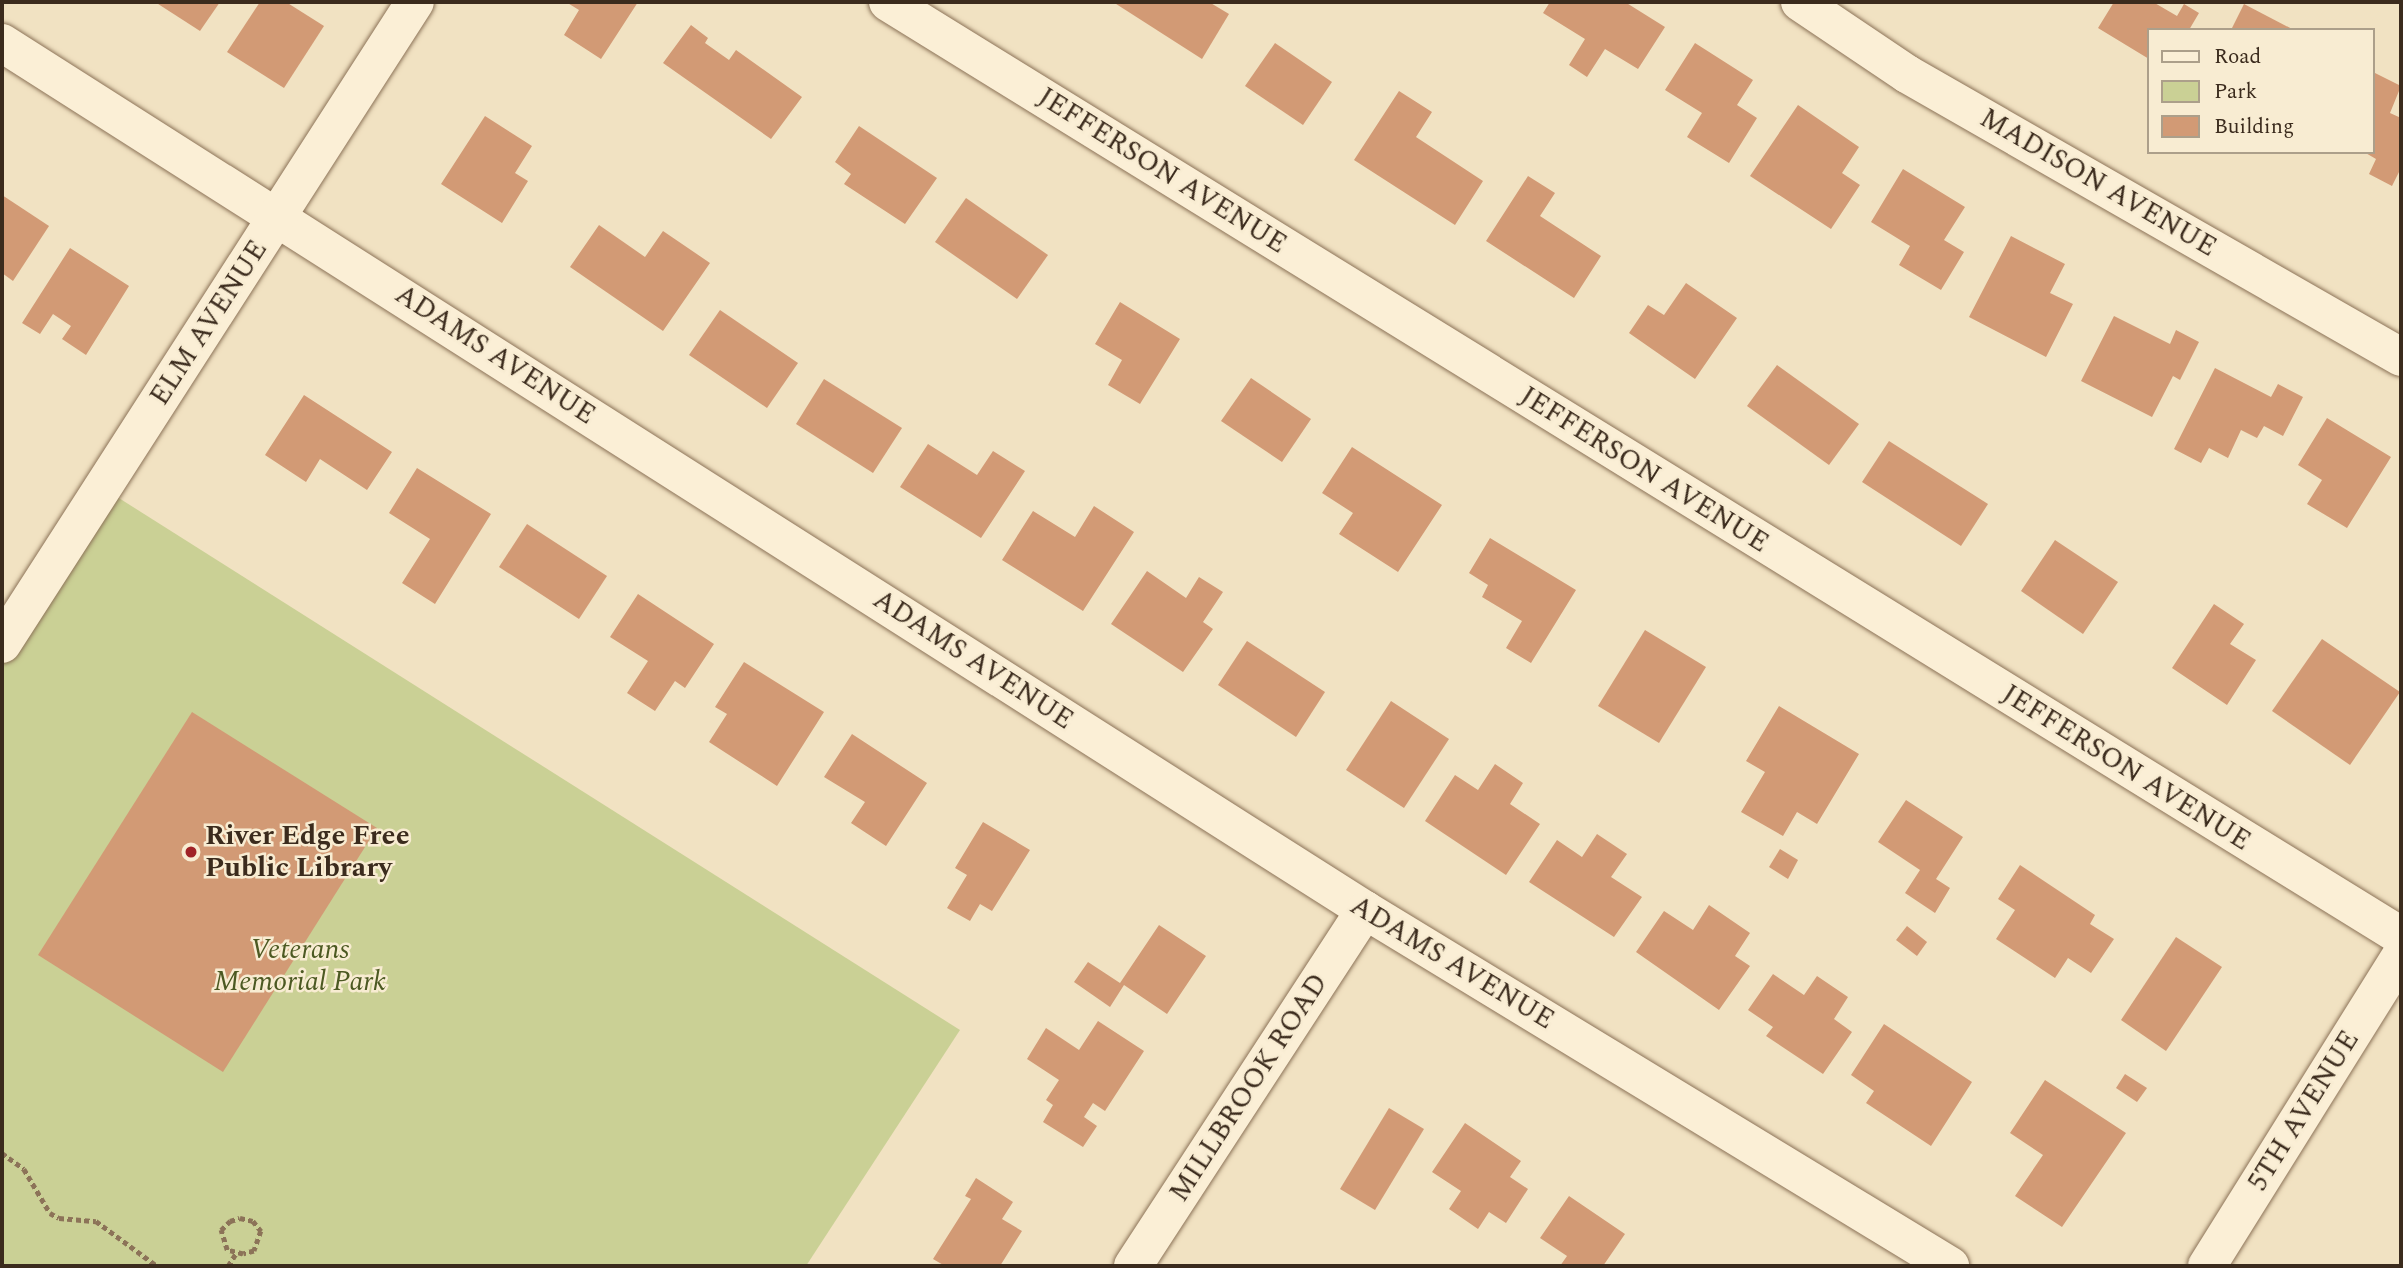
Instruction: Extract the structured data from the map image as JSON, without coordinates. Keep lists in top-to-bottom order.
{
  "streets": {
    "street": [
      "JEFFERSON AVENUE",
      "MADISON AVENUE",
      "ELM AVENUE",
      "ADAMS AVENUE",
      "MILLBROOK ROAD",
      "5TH AVENUE"
    ]
  },
  "crossings": [
    ["ELM AVENUE", "ADAMS AVENUE"],
    ["ADAMS AVENUE", "MILLBROOK ROAD"]
  ],
  "parks": ["Veterans Memorial Park"],
  "places": ["River Edge Free Public Library"],
  "legend": ["Road", "Park", "Building"]
}
